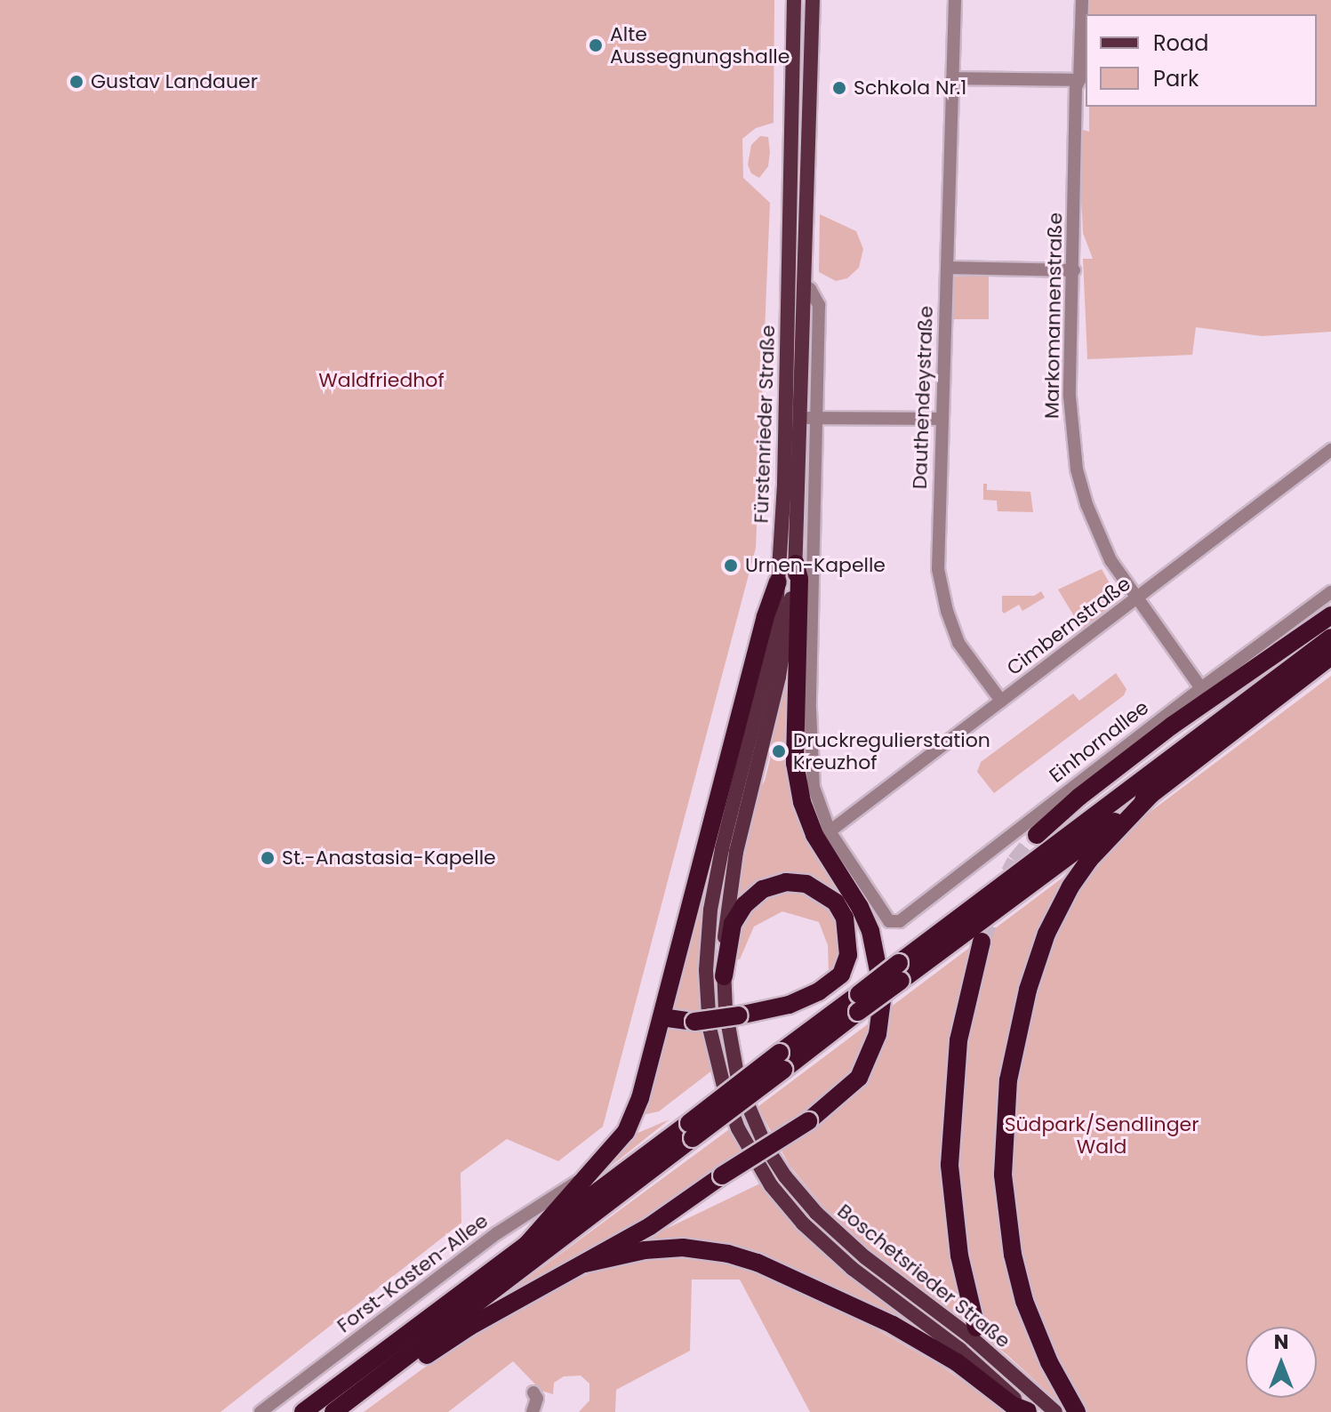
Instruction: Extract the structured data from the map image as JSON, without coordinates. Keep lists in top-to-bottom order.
{
  "streets": {
    "main road": ["Fürstenrieder Straße", "Boschetsrieder Straße"],
    "street": [
      "Markomannenstraße",
      "Dauthendeystraße",
      "Cimbernstraße",
      "Einhornallee",
      "Forst-Kasten-Allee"
    ]
  },
  "crossings": [
    ["Markomannenstraße", "Cimbernstraße"],
    ["Markomannenstraße", "Einhornallee"],
    ["Dauthendeystraße", "Cimbernstraße"],
    ["Fürstenrieder Straße", "Cimbernstraße"],
    ["Fürstenrieder Straße", "Einhornallee"],
    ["Fürstenrieder Straße", "Boschetsrieder Straße"]
  ],
  "parks": ["Waldfriedhof", "Südpark/Sendlinger Wald"],
  "places": [
    "Alte Aussegnungshalle",
    "Gustav Landauer",
    "Schkola Nr.1",
    "Urnen-Kapelle",
    "Druckregulierstation Kreuzhof",
    "St.-Anastasia-Kapelle"
  ],
  "legend": ["Road", "Park"],
  "north": "top"
}
